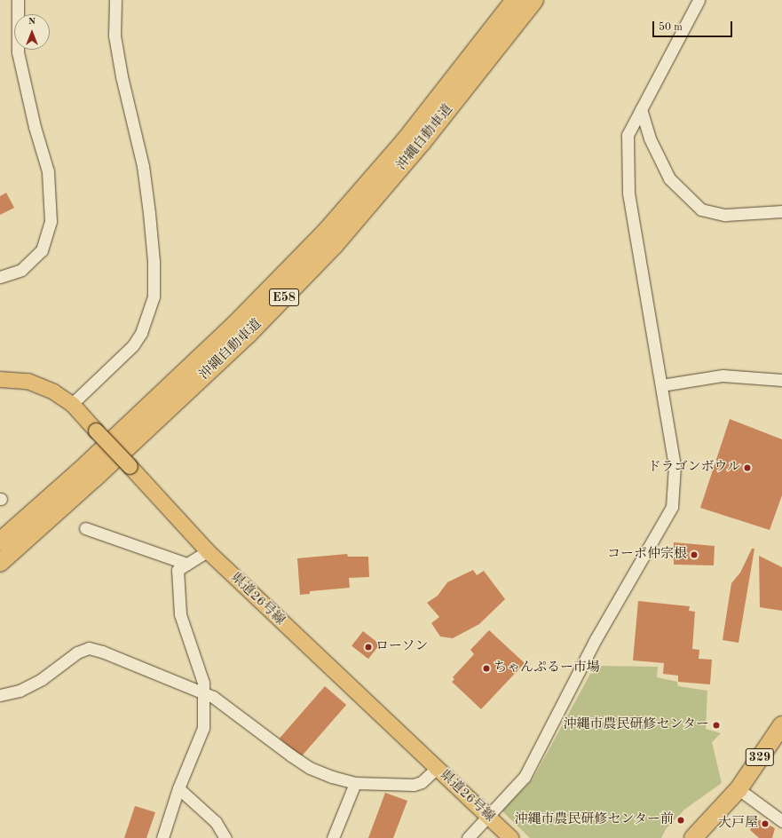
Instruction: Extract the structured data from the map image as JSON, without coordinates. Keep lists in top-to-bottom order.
{
  "streets": {
    "highway": ["沖縄自動車道", "E58", "329"],
    "main road": ["県道26号線"]
  },
  "places": [
    "ドラゴンボウル",
    "コーポ仲宗根",
    "ローソン",
    "ちゃんぷるー市場",
    "沖縄市農民研修センター",
    "沖縄市農民研修センター前",
    "大戸屋"
  ],
  "scale_bar": "50 m",
  "north": "top"
}
